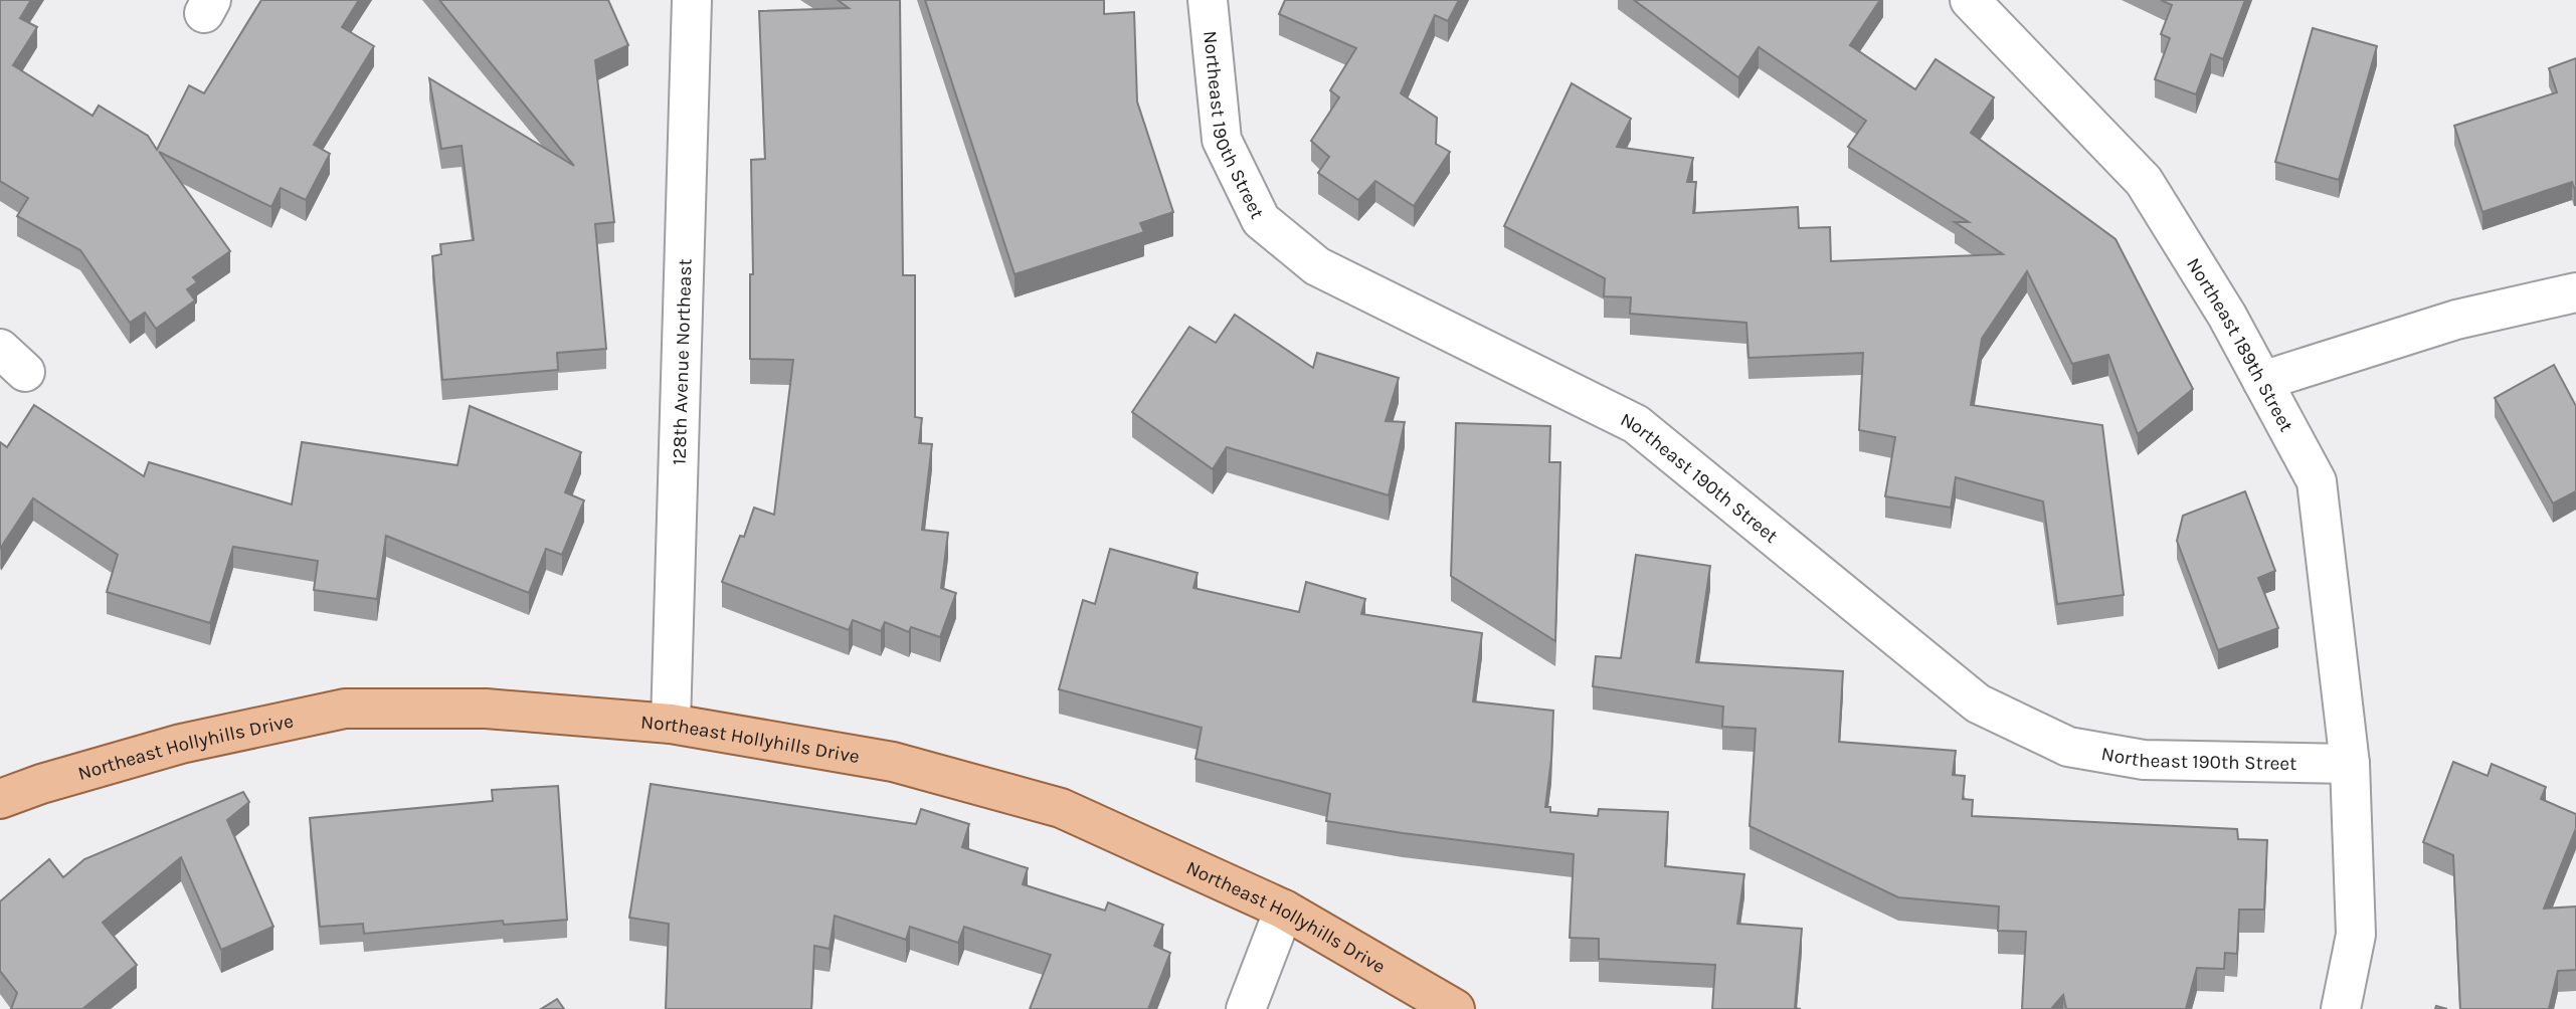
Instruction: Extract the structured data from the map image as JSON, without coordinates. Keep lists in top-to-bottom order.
{
  "streets": {
    "main road": ["Northeast Hollyhills Drive"],
    "street": ["Northeast 190th Street", "Northeast 189th Street", "128th Avenue Northeast"]
  },
  "crossings": [
    ["Northeast 190th Street", "Northeast 189th Street"],
    ["128th Avenue Northeast", "Northeast Hollyhills Drive"]
  ]
}
